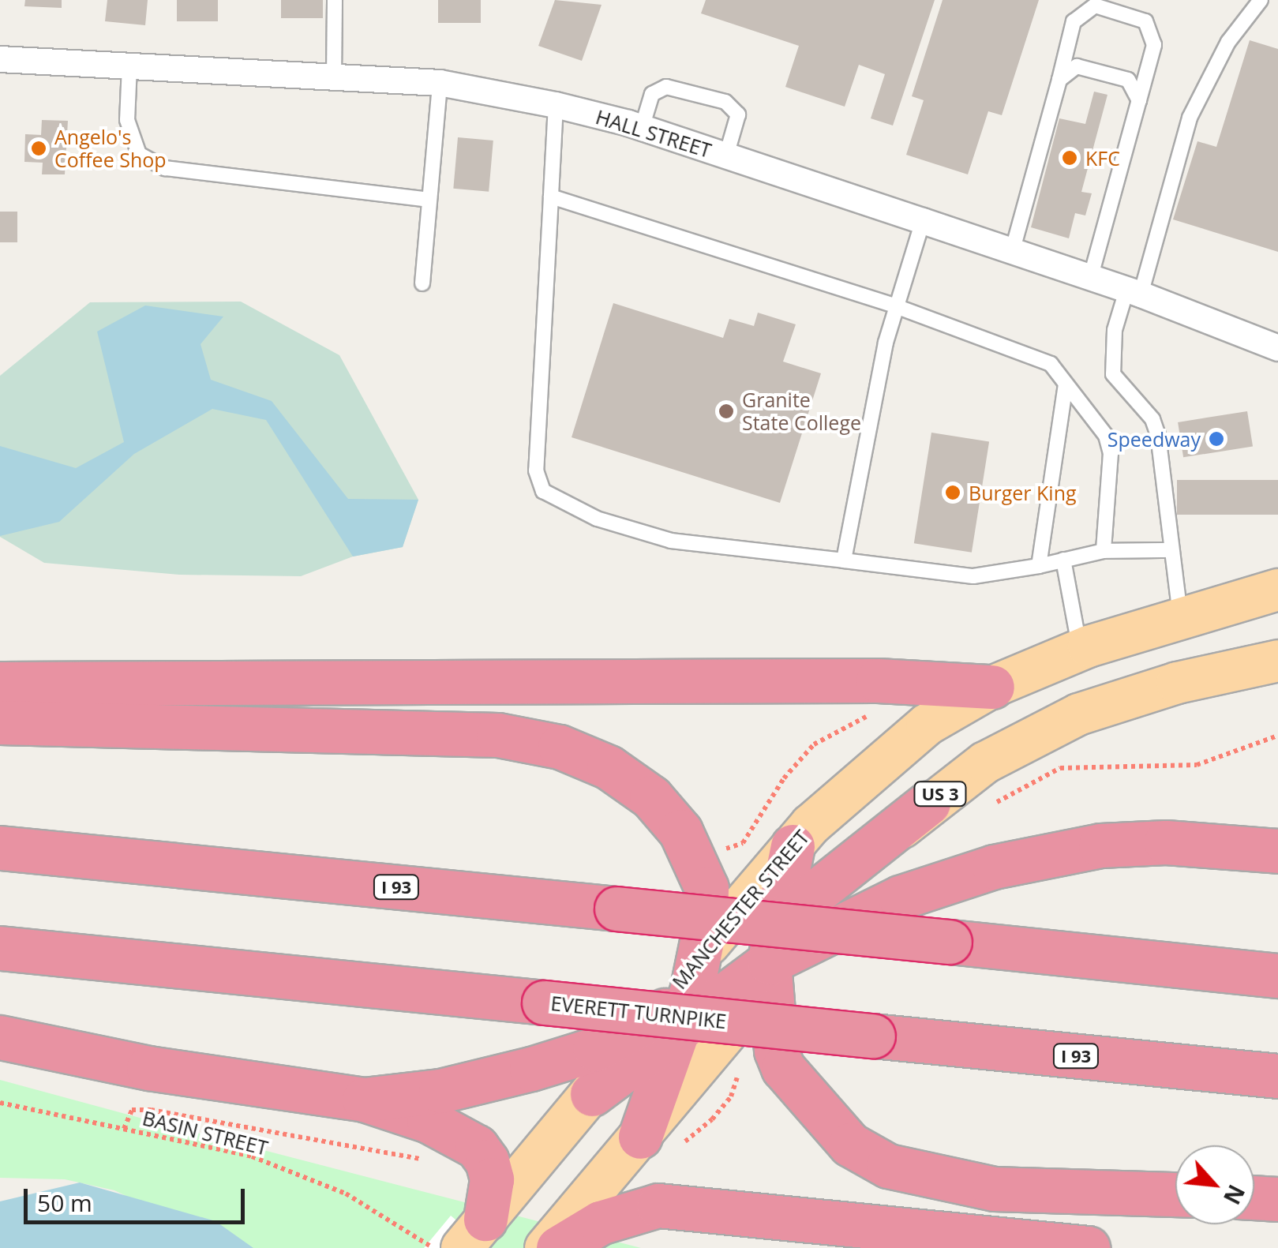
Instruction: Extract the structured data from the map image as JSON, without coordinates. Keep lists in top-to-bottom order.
{
  "streets": {
    "highway": ["I 93", "EVERETT TURNPIKE"],
    "main road": ["US 3", "MANCHESTER STREET"],
    "street": ["HALL STREET"],
    "path": ["BASIN STREET"]
  },
  "places": [
    "Angelo's Coffee Shop",
    "KFC",
    "Granite State College",
    "Speedway",
    "Burger King"
  ],
  "scale_bar": "50 m",
  "north": "bottom right"
}
